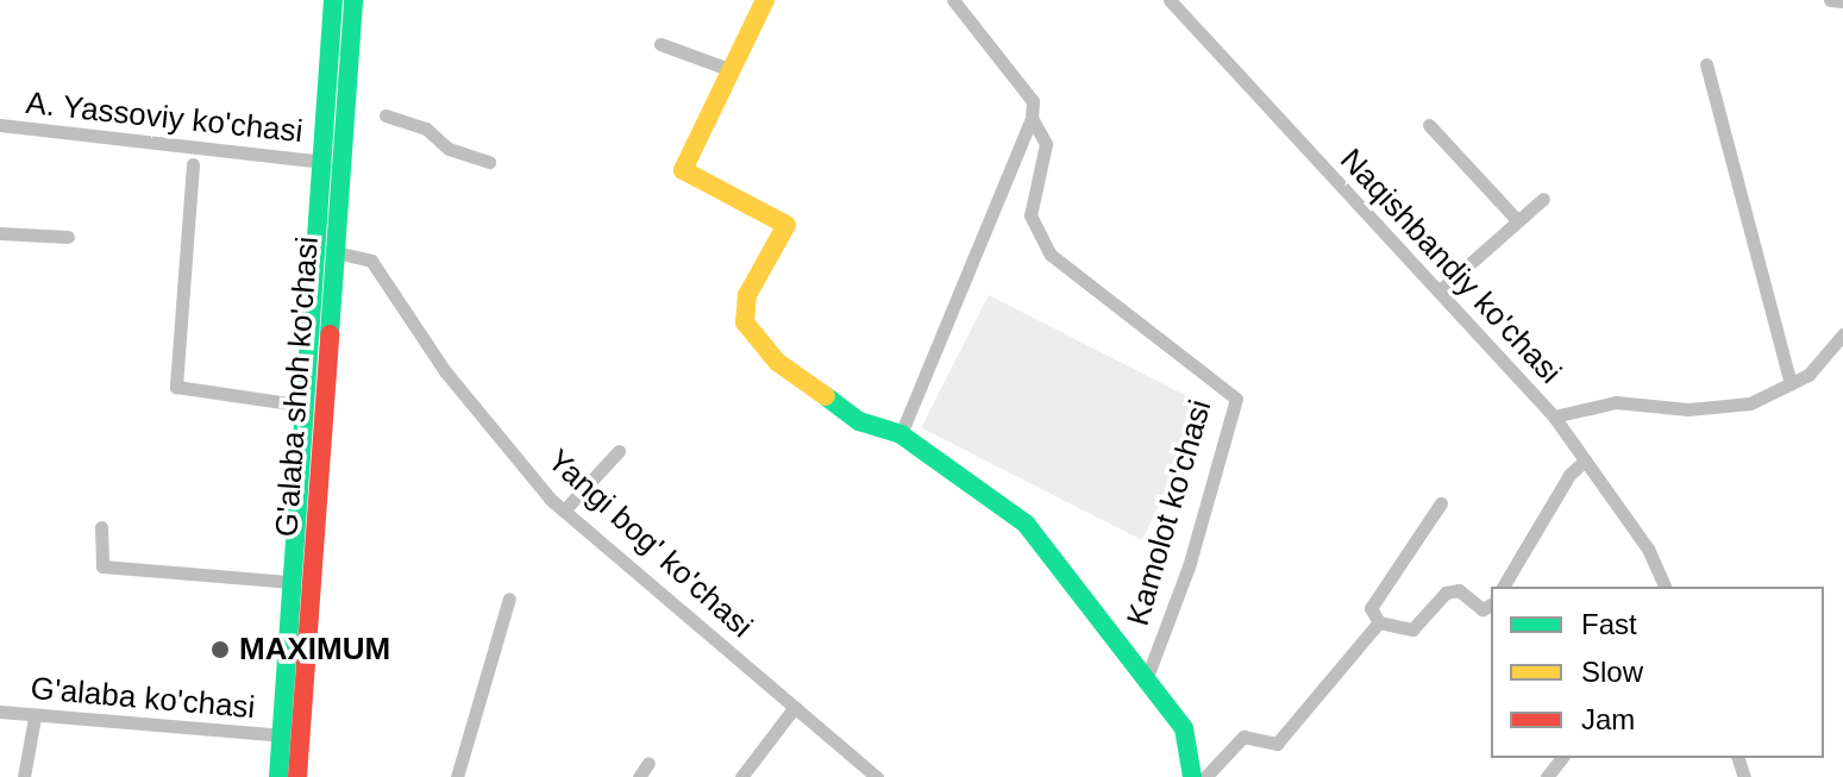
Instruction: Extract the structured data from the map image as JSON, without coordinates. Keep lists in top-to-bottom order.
{
  "streets": {
    "main road": ["G'alaba shoh ko'chasi", "Kamolot ko'chasi"],
    "street": [
      "A. Yassoviy ko'chasi",
      "Naqishbandiy ko'chasi",
      "Yangi bog' ko'chasi",
      "G'alaba ko'chasi"
    ]
  },
  "crossings": [
    ["A. Yassoviy ko'chasi", "G'alaba shoh ko'chasi"],
    ["G'alaba shoh ko'chasi", "Yangi bog' ko'chasi"],
    ["G'alaba shoh ko'chasi", "G'alaba ko'chasi"]
  ],
  "places": ["MAXIMUM"],
  "legend": ["Fast", "Slow", "Jam"]
}
